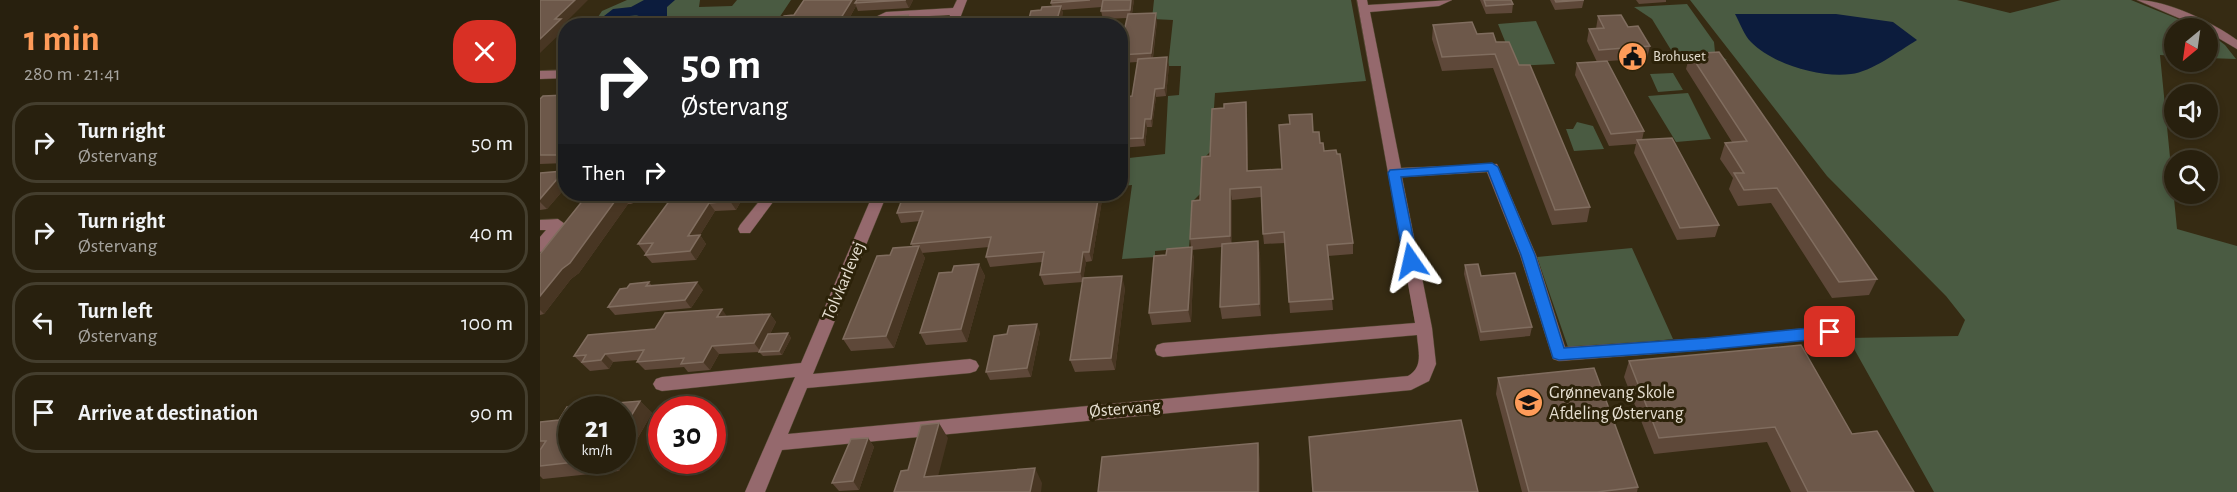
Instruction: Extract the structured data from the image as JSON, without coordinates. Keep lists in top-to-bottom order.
{
  "streets": {
    "street": ["Tolvkarlevej", "Østervang"]
  },
  "crossings": [
    ["Tolvkarlevej", "Østervang"]
  ],
  "places": {
    "public building": ["Brohuset"],
    "school or university": ["Grønnevang Skole Afdeling Østervang"]
  },
  "north": "bottom left",
  "page": {
    "heading": ["1 min", "280 m · 21:41"],
    "turn": ["50 m", "Østervang"],
    "list": [
      {
        "name": "Turn right",
        "note": "Østervang",
        "value": "50 m"
      },
      {
        "name": "Turn right",
        "note": "Østervang",
        "value": "40 m"
      },
      {
        "name": "Turn left",
        "note": "Østervang",
        "value": "100 m"
      },
      {
        "name": "Arrive at destination",
        "value": "90 m"
      }
    ],
    "then": "Then",
    "speed": "21 km/h",
    "limit": "30"
  }
}
